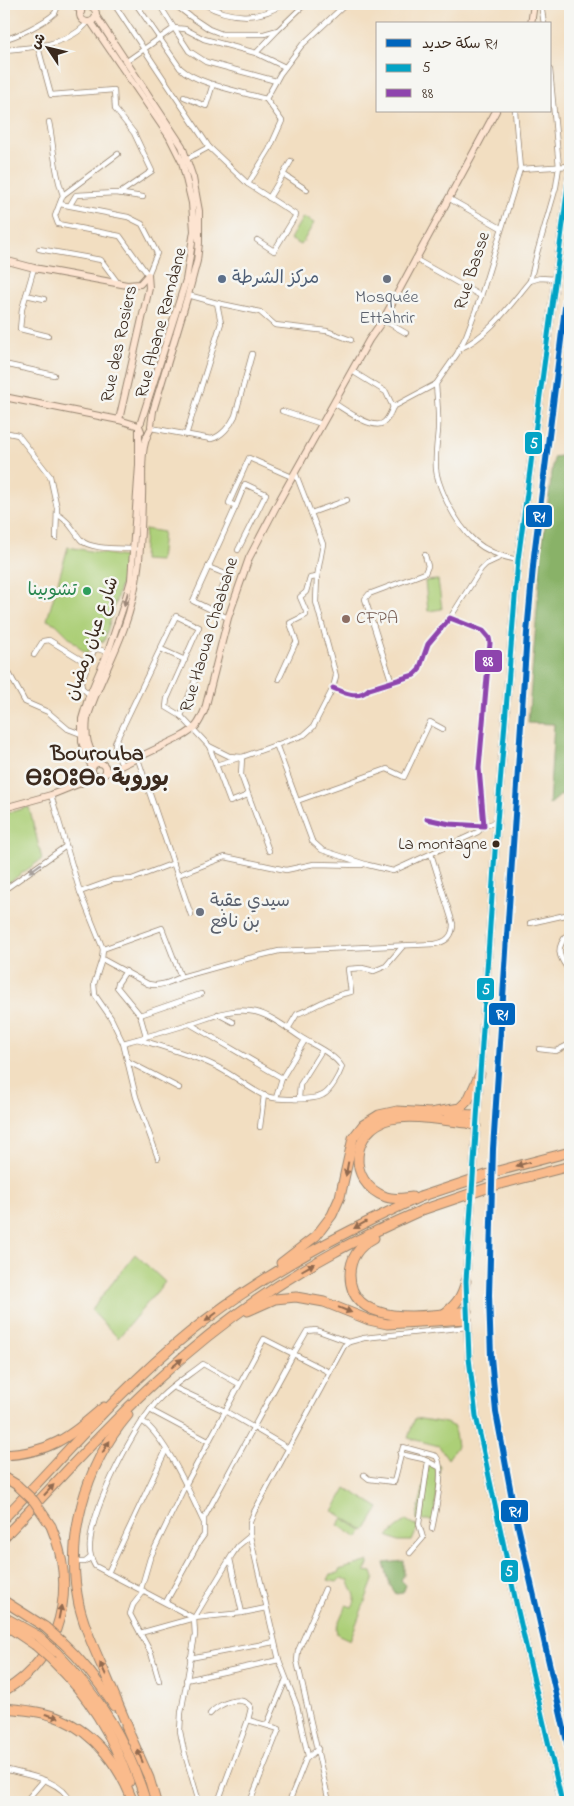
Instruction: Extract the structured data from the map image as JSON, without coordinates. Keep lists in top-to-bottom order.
{
  "streets": {
    "street": [
      "Rue Basse",
      "Rue Abane Ramdane",
      "Rue des Rosiers",
      "Rue Haoua Chaabane",
      "شارع عبان رمضان"
    ]
  },
  "crossings": [
    ["Rue Basse", "Rue Haoua Chaabane"],
    ["Rue Abane Ramdane", "شارع عبان رمضان"]
  ],
  "districts": ["Bourouba ⴱⵓⵔⵓⴱⴰ بوروبة"],
  "places": [
    "مركز الشرطة",
    "Mosquée Ettahrir",
    "تشوبينا",
    "CFPA",
    "La montagne",
    "سيدي عقبة بن نافع"
  ],
  "lines": ["transit line 5", "rail line R1", "transit line 88"],
  "legend": ["سكة حديد R1", "5", "88"],
  "north": "top left"
}
